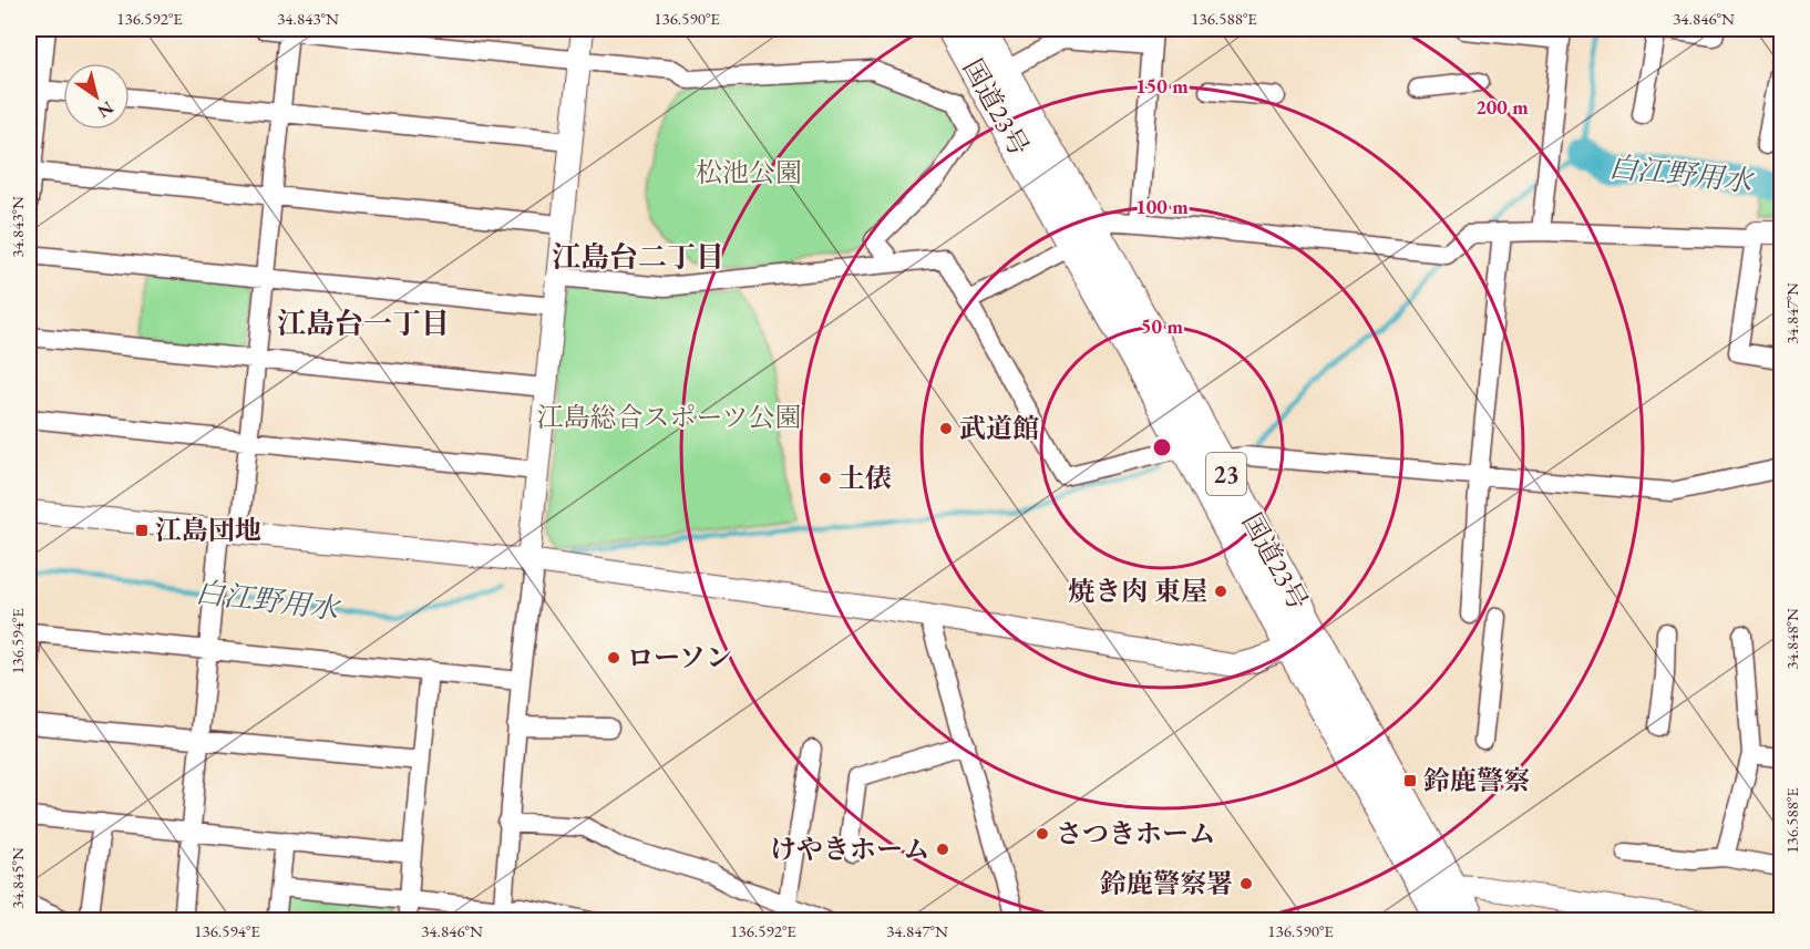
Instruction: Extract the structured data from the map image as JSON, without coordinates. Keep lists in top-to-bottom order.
{
  "streets": {
    "highway": ["国道23号", "23"]
  },
  "districts": ["江島台二丁目", "江島台一丁目"],
  "water": ["白江野用水"],
  "parks": ["松池公園", "江島総合スポーツ公園"],
  "places": {
    "other": [
      "武道館",
      "土俵",
      "焼き肉 東屋",
      "ローソン",
      "さつきホーム",
      "けやきホーム",
      "鈴鹿警察署"
    ],
    "transit": ["江島団地", "鈴鹿警察"]
  },
  "north": "bottom right",
  "coordinates": [
    "136.592°E",
    "34.843°N",
    "136.590°E",
    "136.588°E",
    "34.846°N",
    "34.847°N",
    "34.848°N",
    "136.594°E",
    "34.845°N"
  ],
  "rings": [
    "150 m",
    "200 m",
    "100 m",
    "50 m"
  ]
}
